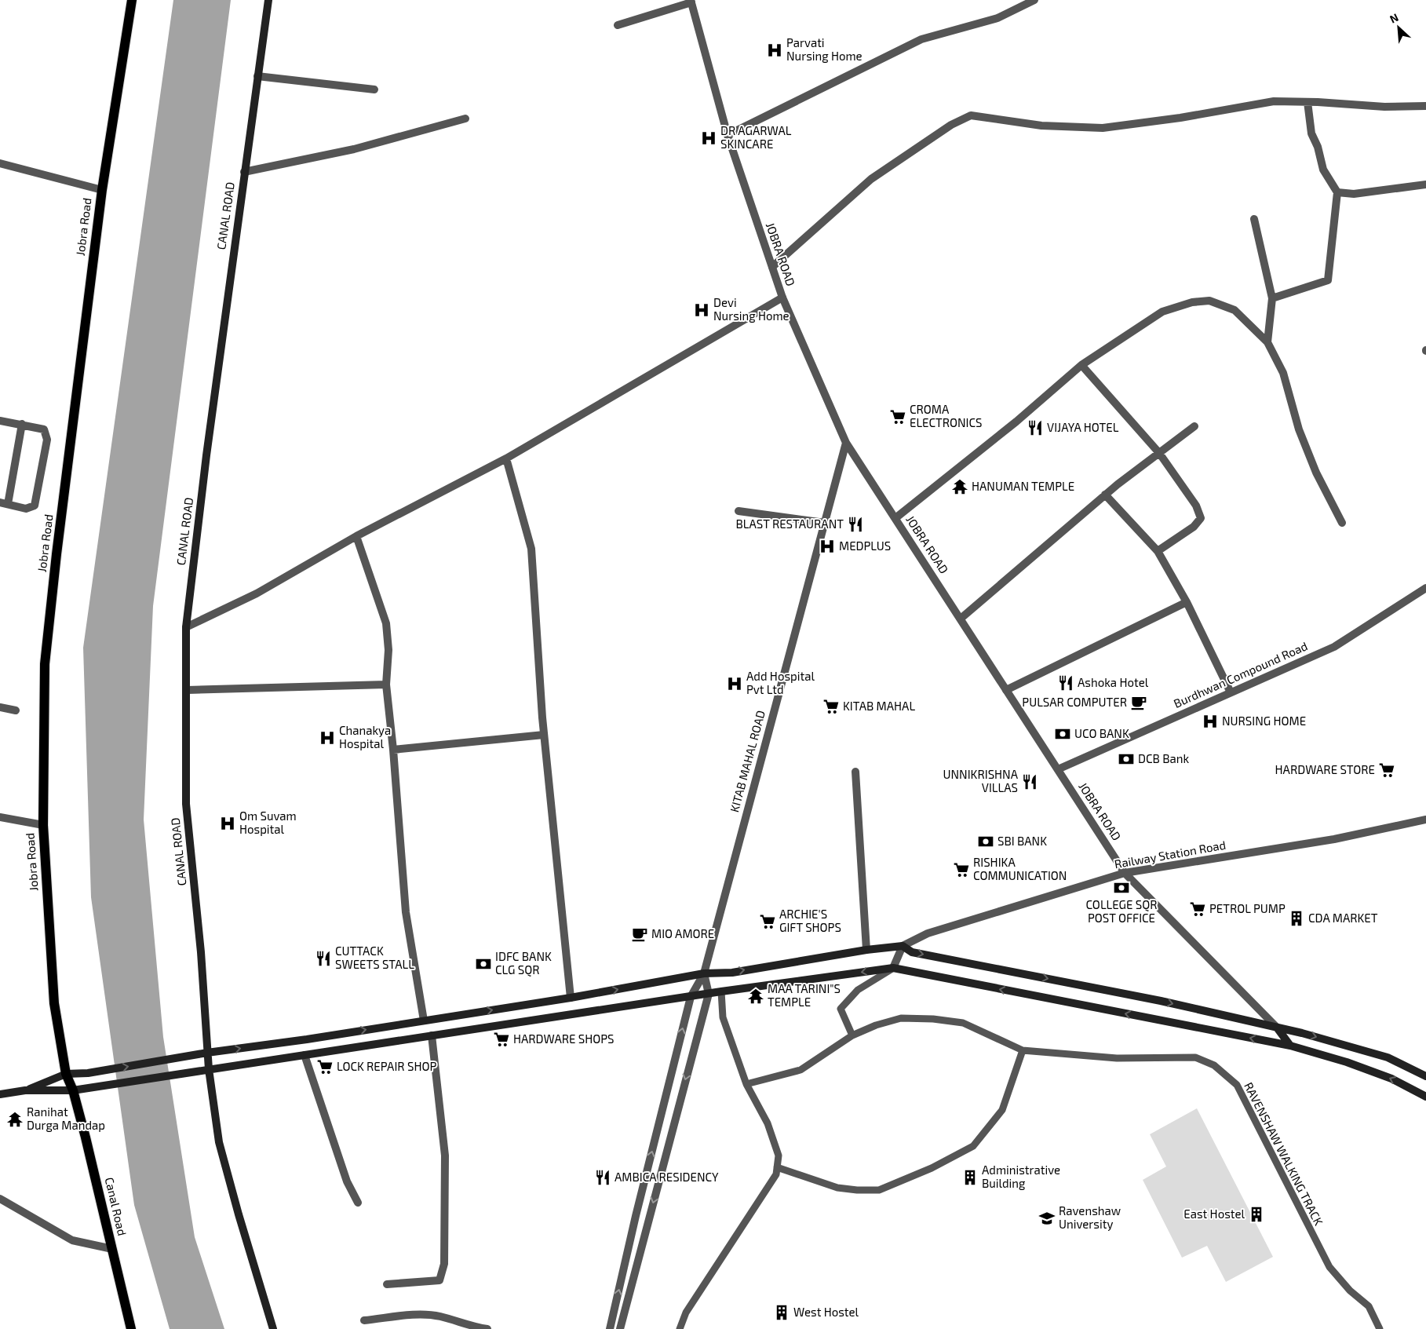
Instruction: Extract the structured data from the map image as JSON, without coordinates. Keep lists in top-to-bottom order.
{
  "streets": {
    "main road": ["CANAL ROAD", "Jobra Road", "Canal Road"],
    "street": [
      "JOBRA ROAD",
      "Burdhwan Compound Road",
      "KITAB MAHAL ROAD",
      "Railway Station Road"
    ],
    "lane": ["RAVENSHAW WALKING TRACK"]
  },
  "crossings": [
    ["Jobra Road", "Canal Road"],
    ["JOBRA ROAD", "Burdhwan Compound Road"],
    ["JOBRA ROAD", "KITAB MAHAL ROAD"],
    ["JOBRA ROAD", "Railway Station Road"]
  ],
  "places": {
    "hospital": [
      "Parvati Nursing Home",
      "DR AGARWAL SKINCARE",
      "Devi Nursing Home",
      "MEDPLUS",
      "Add Hospital Pvt Ltd",
      "NURSING HOME",
      "Chanakya Hospital",
      "Om Suvam Hospital"
    ],
    "supermarket": [
      "CROMA ELECTRONICS",
      "KITAB MAHAL",
      "HARDWARE STORE",
      "RISHIKA COMMUNICATION",
      "PETROL PUMP",
      "ARCHIE'S GIFT SHOPS",
      "HARDWARE SHOPS",
      "LOCK REPAIR SHOP"
    ],
    "restaurant": [
      "VIJAYA HOTEL",
      "BLAST RESTAURANT",
      "Ashoka Hotel",
      "UNNIKRISHNA VILLAS",
      "CUTTACK SWEETS STALL",
      "AMBICA RESIDENCY"
    ],
    "temple": ["HANUMAN TEMPLE", "MAA TARINI\"S TEMPLE", "Ranihat Durga Mandap"],
    "cafe": ["PULSAR COMPUTER", "MIO AMORE"],
    "bank": [
      "UCO BANK",
      "DCB Bank",
      "SBI BANK",
      "COLLEGE SQR POST OFFICE",
      "IDFC BANK CLG SQR"
    ],
    "building": [
      "CDA MARKET",
      "Administrative Building",
      "East Hostel",
      "West Hostel"
    ],
    "school or university": ["Ravenshaw University"]
  },
  "north": "top left"
}
